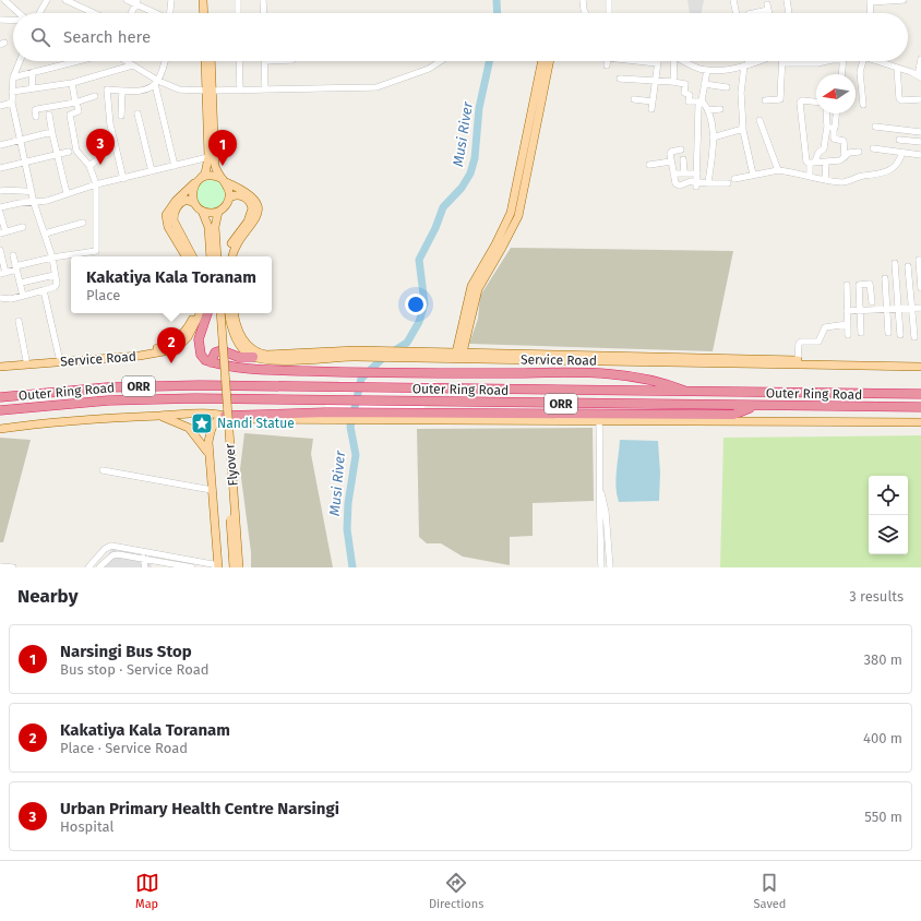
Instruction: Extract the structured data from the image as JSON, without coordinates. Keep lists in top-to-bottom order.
{
  "streets": {
    "highway": ["ORR", "Outer Ring Road"],
    "main road": ["Service Road", "Flyover"]
  },
  "water": ["Musi River"],
  "places": {
    "place": ["Nandi Statue"]
  },
  "north": "left",
  "page": {
    "search": "Search here",
    "pins": ["3", "1", "2"],
    "popup": ["Kakatiya Kala Toranam", "Place"],
    "heading": ["Nearby", "3 results"],
    "list": [
      {
        "mark": "1",
        "name": "Narsingi Bus Stop",
        "note": "Bus stop · Service Road",
        "value": "380 m"
      },
      {
        "mark": "2",
        "name": "Kakatiya Kala Toranam",
        "note": "Place · Service Road",
        "value": "400 m"
      },
      {
        "mark": "3",
        "name": "Urban Primary Health Centre Narsingi",
        "note": "Hospital",
        "value": "550 m"
      }
    ],
    "nav": ["Map", "Directions", "Saved"]
  }
}
